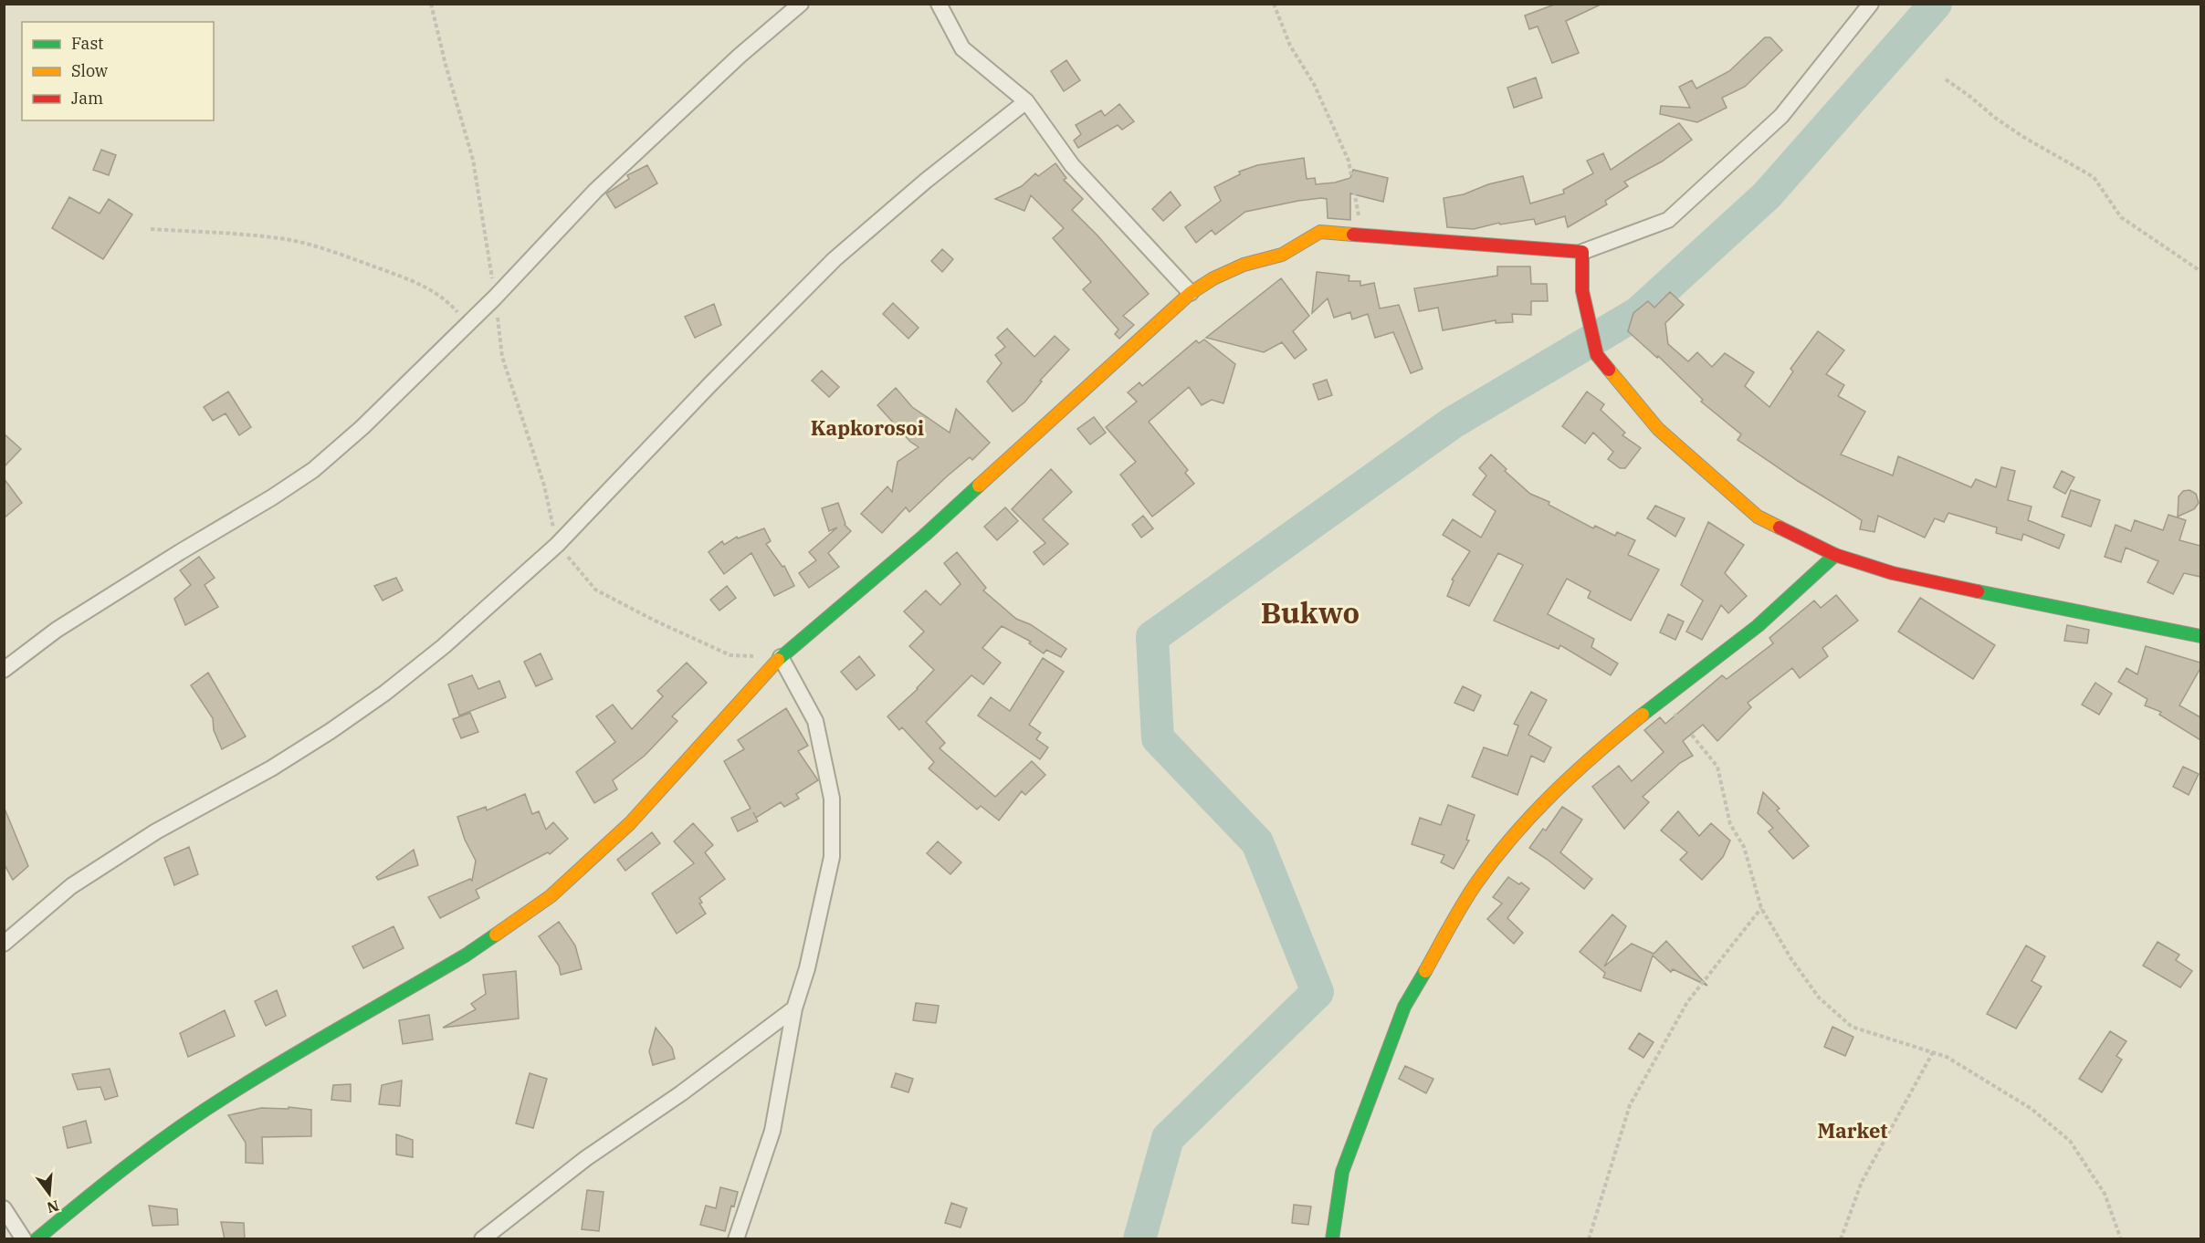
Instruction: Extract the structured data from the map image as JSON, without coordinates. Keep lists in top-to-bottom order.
{
  "districts": ["Kapkorosoi", "Bukwo", "Market"],
  "legend": ["Fast", "Slow", "Jam"],
  "north": "bottom"
}
